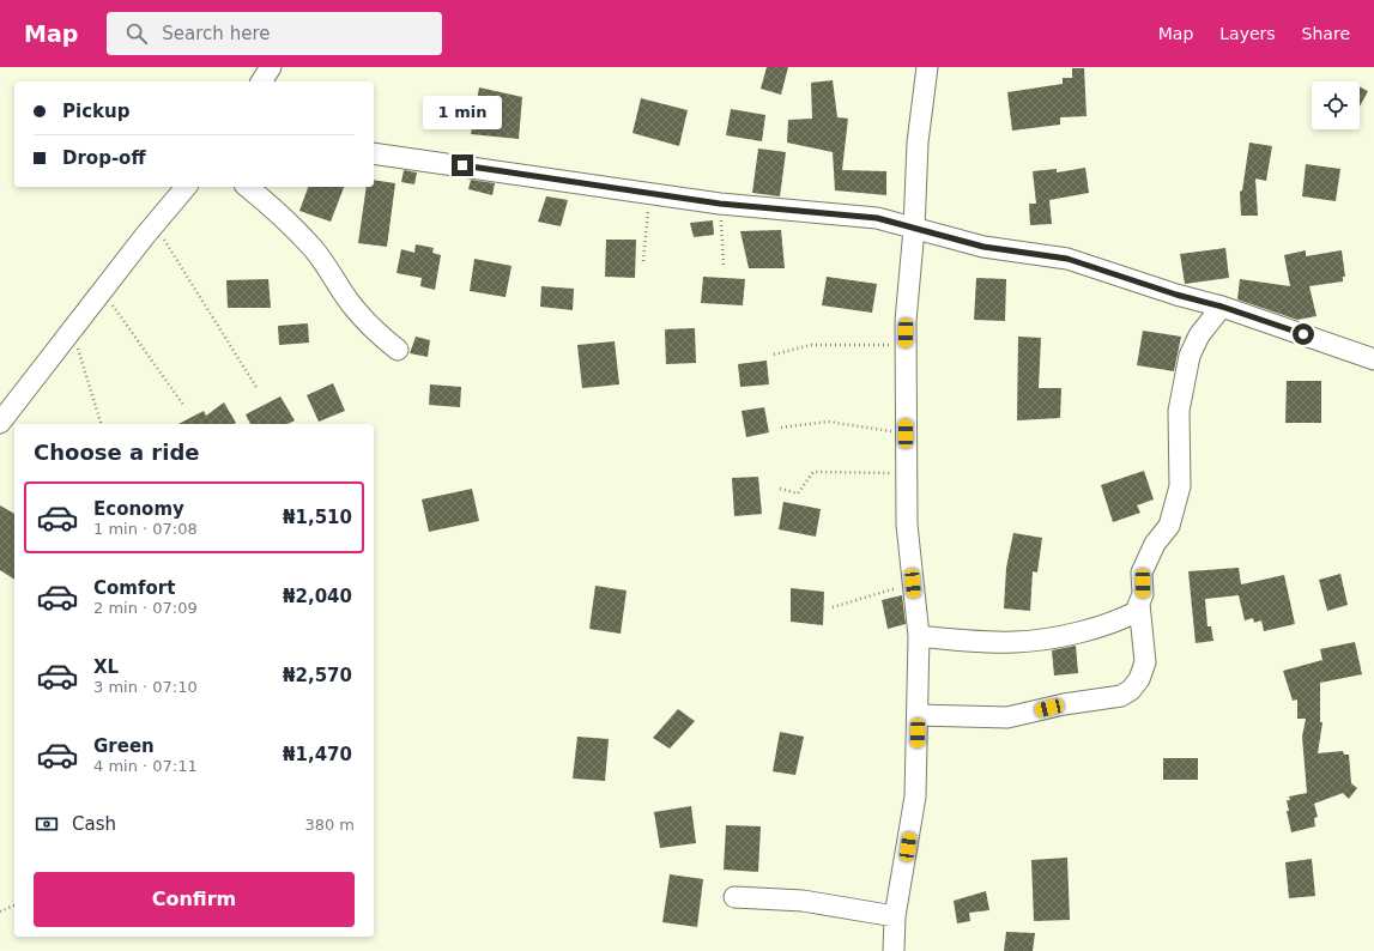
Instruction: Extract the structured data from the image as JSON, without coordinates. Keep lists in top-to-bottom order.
{
  "page": {
    "header": "Map",
    "search": "Search here",
    "nav": ["Map", "Layers", "Share"],
    "banner": ["Pickup", "Drop-off"],
    "bubble": "1 min",
    "heading": "Choose a ride",
    "list": [
      {
        "name": "Economy",
        "note": "1 min · 07:08",
        "value": "₦1,510"
      },
      {
        "name": "Comfort",
        "note": "2 min · 07:09",
        "value": "₦2,040"
      },
      {
        "name": "XL",
        "note": "3 min · 07:10",
        "value": "₦2,570"
      },
      {
        "name": "Green",
        "note": "4 min · 07:11",
        "value": "₦1,470"
      }
    ],
    "pay": ["Cash", "380 m"],
    "buttons": "Confirm"
  }
}
